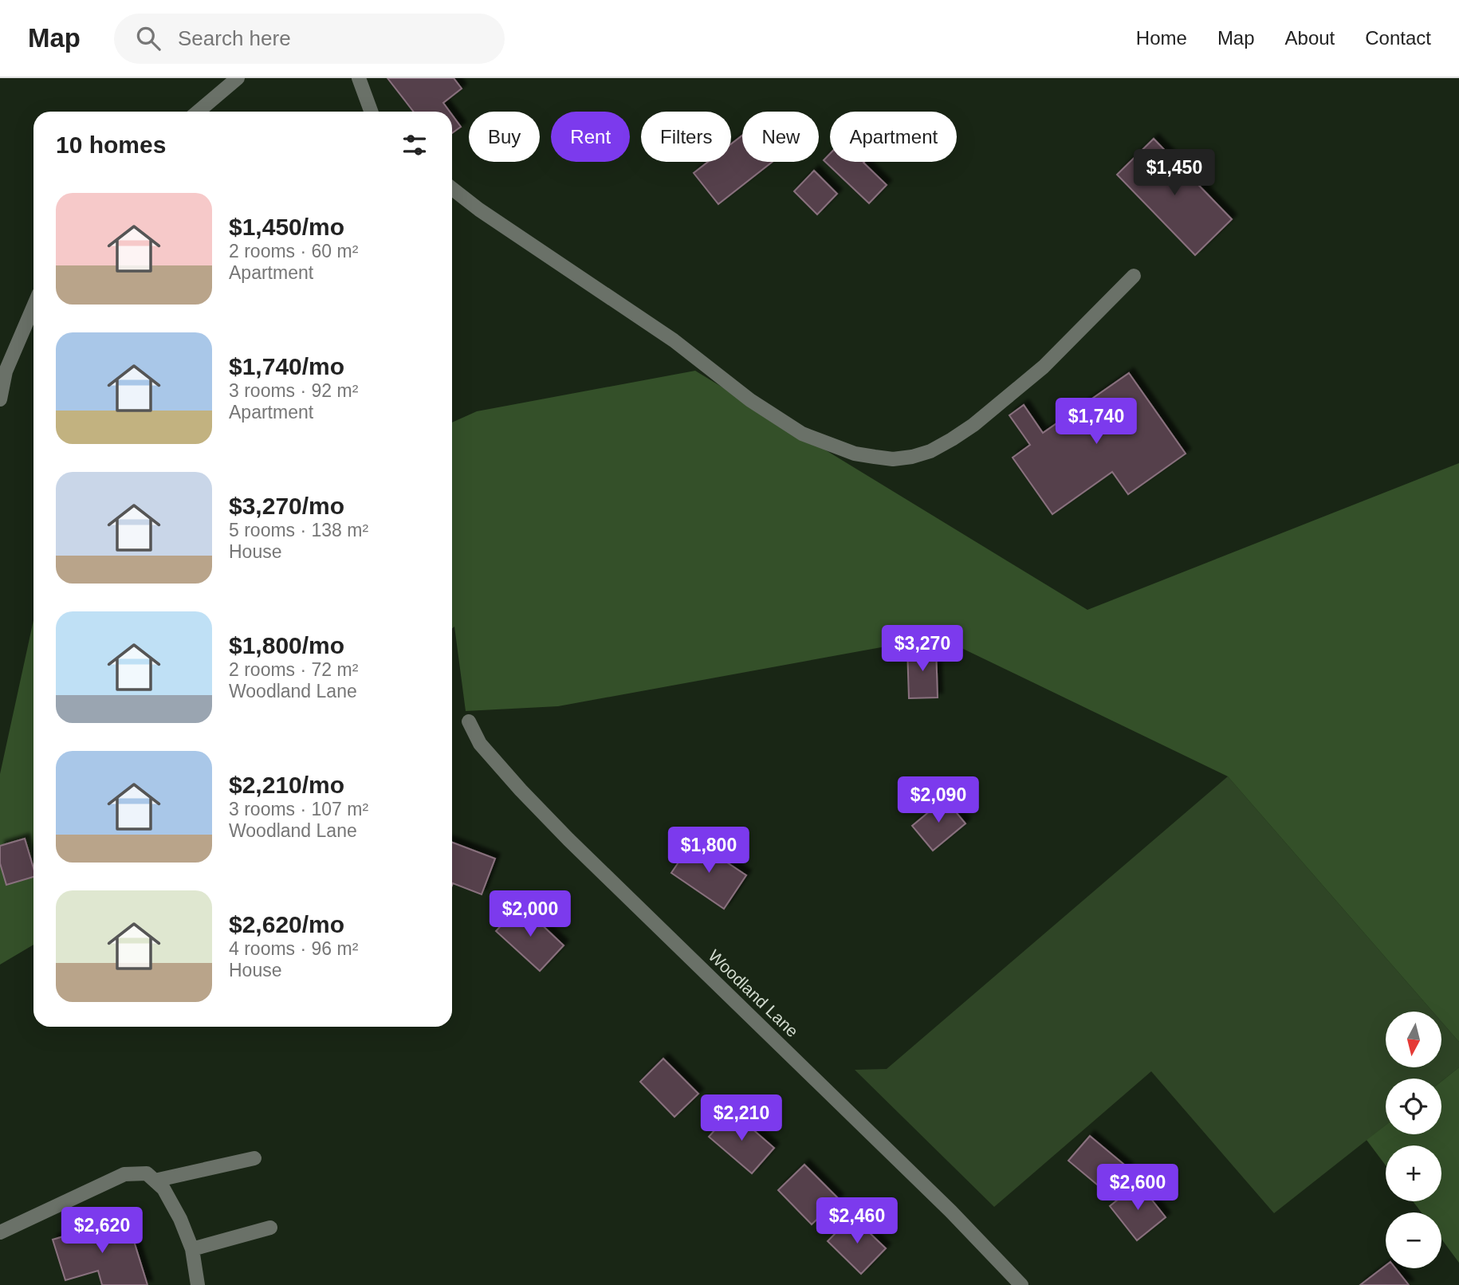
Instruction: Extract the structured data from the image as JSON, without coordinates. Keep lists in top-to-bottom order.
{
  "streets": {
    "street": ["Woodland Lane"]
  },
  "north": "bottom",
  "page": {
    "header": "Map",
    "search": "Search here",
    "nav": [
      "Home",
      "Map",
      "About",
      "Contact"
    ],
    "chip": [
      "Buy",
      "Rent",
      "Filters",
      "New",
      "Apartment"
    ],
    "heading": "10 homes",
    "price": [
      "$1,450",
      "$1,740",
      "$3,270",
      "$2,090",
      "$1,800",
      "$2,000",
      "$2,210",
      "$2,600",
      "$2,460",
      "$2,620"
    ],
    "list": [
      {
        "name": "$1,450/mo",
        "note": "2 rooms · 60 m² · Apartment"
      },
      {
        "name": "$1,740/mo",
        "note": "3 rooms · 92 m² · Apartment"
      },
      {
        "name": "$3,270/mo",
        "note": "5 rooms · 138 m² · House"
      },
      {
        "name": "$1,800/mo",
        "note": "2 rooms · 72 m² · Woodland Lane"
      },
      {
        "name": "$2,210/mo",
        "note": "3 rooms · 107 m² · Woodland Lane"
      },
      {
        "name": "$2,620/mo",
        "note": "4 rooms · 96 m² · House"
      }
    ],
    "map_buttons": ["+", "−"]
  }
}
